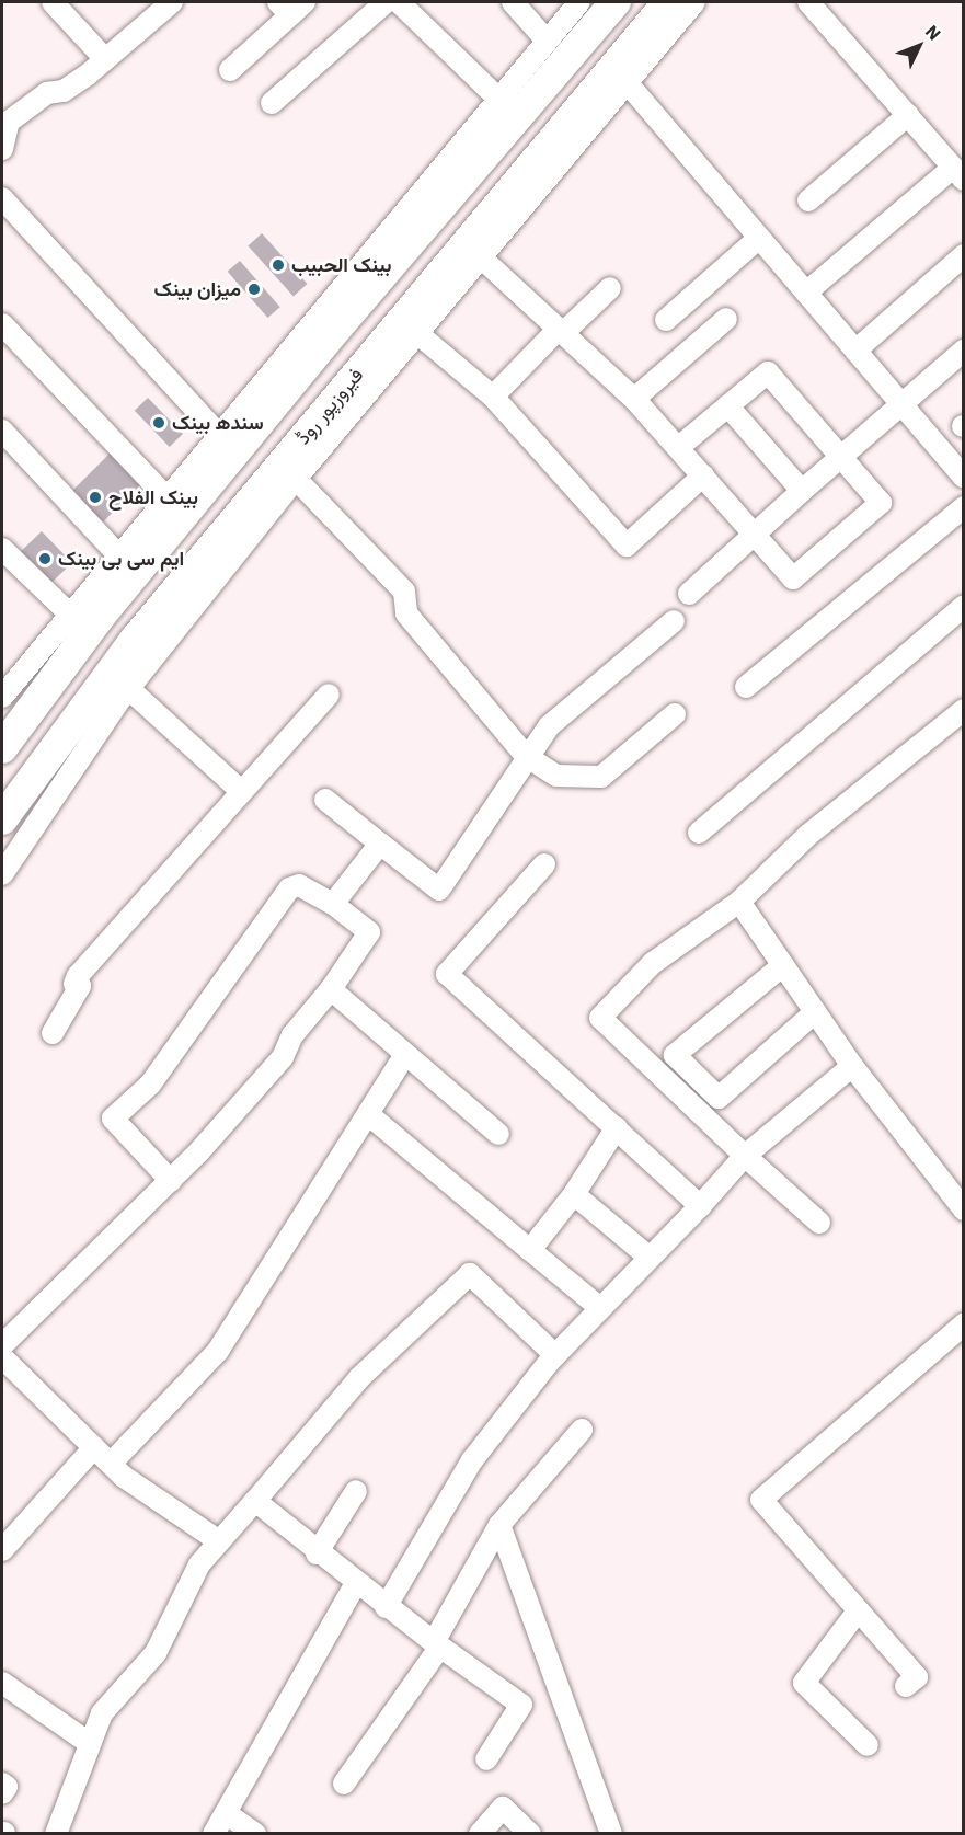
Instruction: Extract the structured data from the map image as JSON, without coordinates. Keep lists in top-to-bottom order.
{
  "streets": {
    "highway": ["فیروزپور روڈ"]
  },
  "places": [
    "بينک الحبيب",
    "میزان بینک",
    "سندھ بینک",
    "بینک الفلاح",
    "ایم سی بی بینک"
  ],
  "north": "top right"
}
